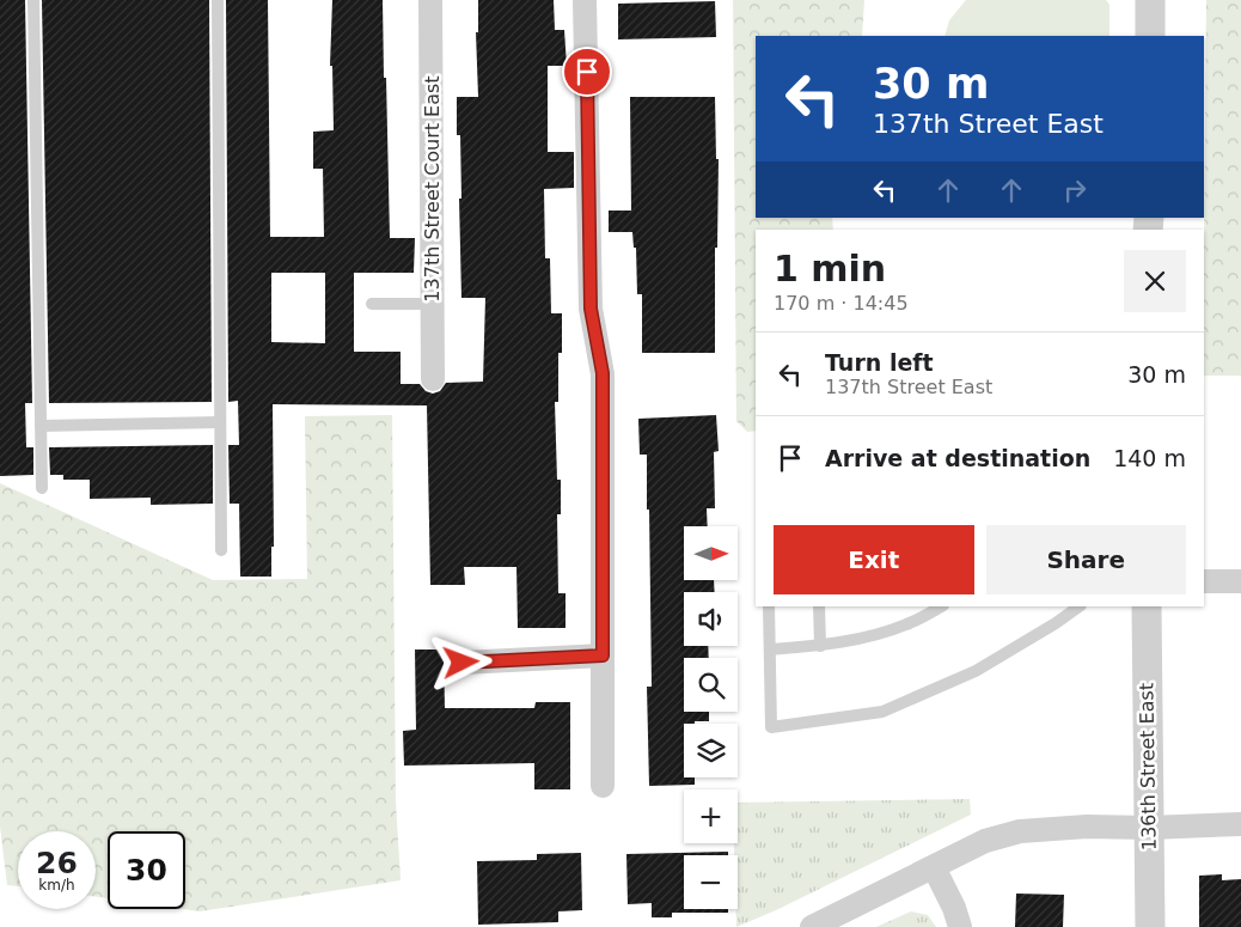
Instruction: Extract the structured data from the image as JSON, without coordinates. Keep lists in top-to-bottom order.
{
  "streets": {
    "street": ["137th Street Court East", "136th Street East"]
  },
  "north": "right",
  "page": {
    "turn": ["30 m", "137th Street East"],
    "heading": ["1 min", "170 m · 14:45"],
    "list": [
      {
        "name": "Turn left",
        "note": "137th Street East",
        "value": "30 m"
      },
      {
        "name": "Arrive at destination",
        "value": "140 m"
      }
    ],
    "buttons": ["Exit", "Share"],
    "map_buttons": ["+", "−"],
    "speed": "26 km/h",
    "limit": "30"
  }
}
